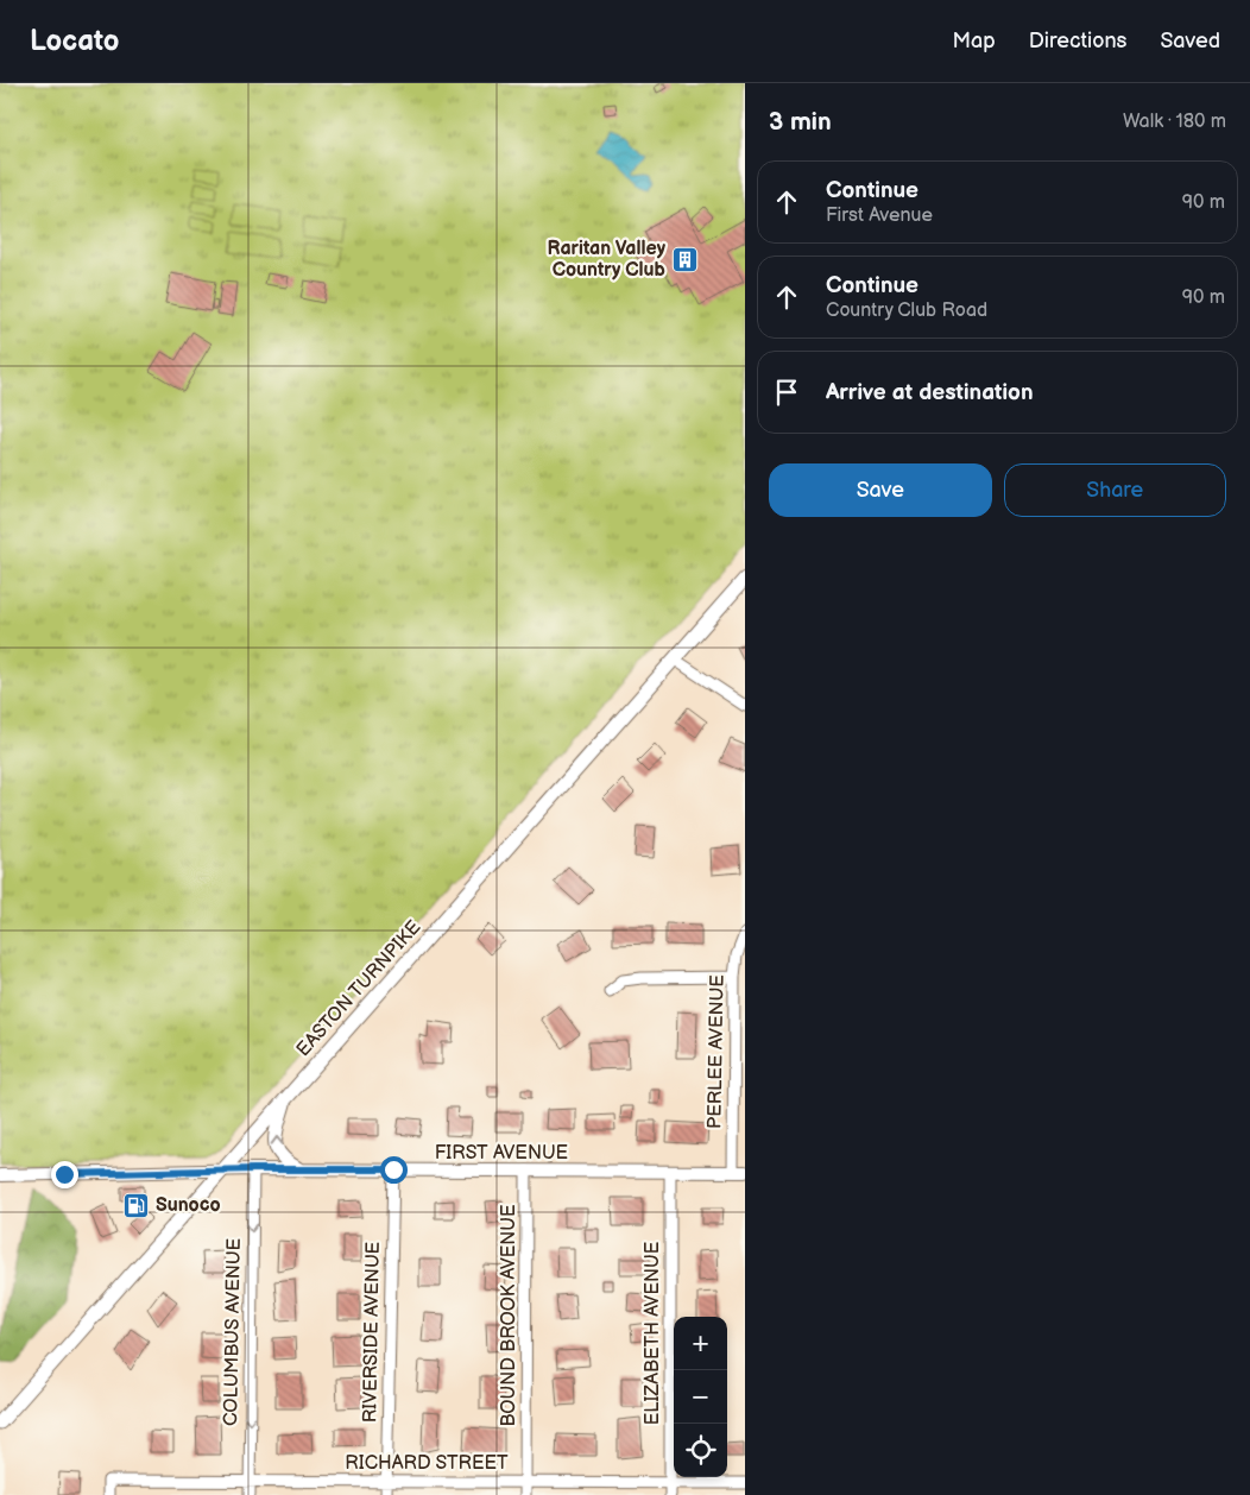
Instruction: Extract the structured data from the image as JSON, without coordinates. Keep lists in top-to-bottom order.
{
  "streets": {
    "main road": ["EASTON TURNPIKE"],
    "street": [
      "PERLEE AVENUE",
      "FIRST AVENUE",
      "BOUND BROOK AVENUE",
      "COLUMBUS AVENUE",
      "RIVERSIDE AVENUE",
      "ELIZABETH AVENUE",
      "RICHARD STREET"
    ]
  },
  "crossings": [
    ["EASTON TURNPIKE", "FIRST AVENUE"],
    ["PERLEE AVENUE", "FIRST AVENUE"],
    ["FIRST AVENUE", "BOUND BROOK AVENUE"],
    ["FIRST AVENUE", "COLUMBUS AVENUE"],
    ["FIRST AVENUE", "RIVERSIDE AVENUE"],
    ["FIRST AVENUE", "ELIZABETH AVENUE"],
    ["BOUND BROOK AVENUE", "RICHARD STREET"],
    ["COLUMBUS AVENUE", "RICHARD STREET"],
    ["RIVERSIDE AVENUE", "RICHARD STREET"],
    ["ELIZABETH AVENUE", "RICHARD STREET"]
  ],
  "one_way": ["COLUMBUS AVENUE"],
  "places": {
    "building": ["Raritan Valley Country Club"],
    "fuel station": ["Sunoco"]
  },
  "page": {
    "header": "Locato",
    "nav": ["Map", "Directions", "Saved"],
    "heading": ["3 min", "Walk · 180 m"],
    "list": [
      ["Continue", "First Avenue", "90 m"],
      ["Continue", "Country Club Road", "90 m"],
      "Arrive at destination"
    ],
    "buttons": ["Save", "Share"],
    "map_buttons": ["+", "−"]
  }
}
